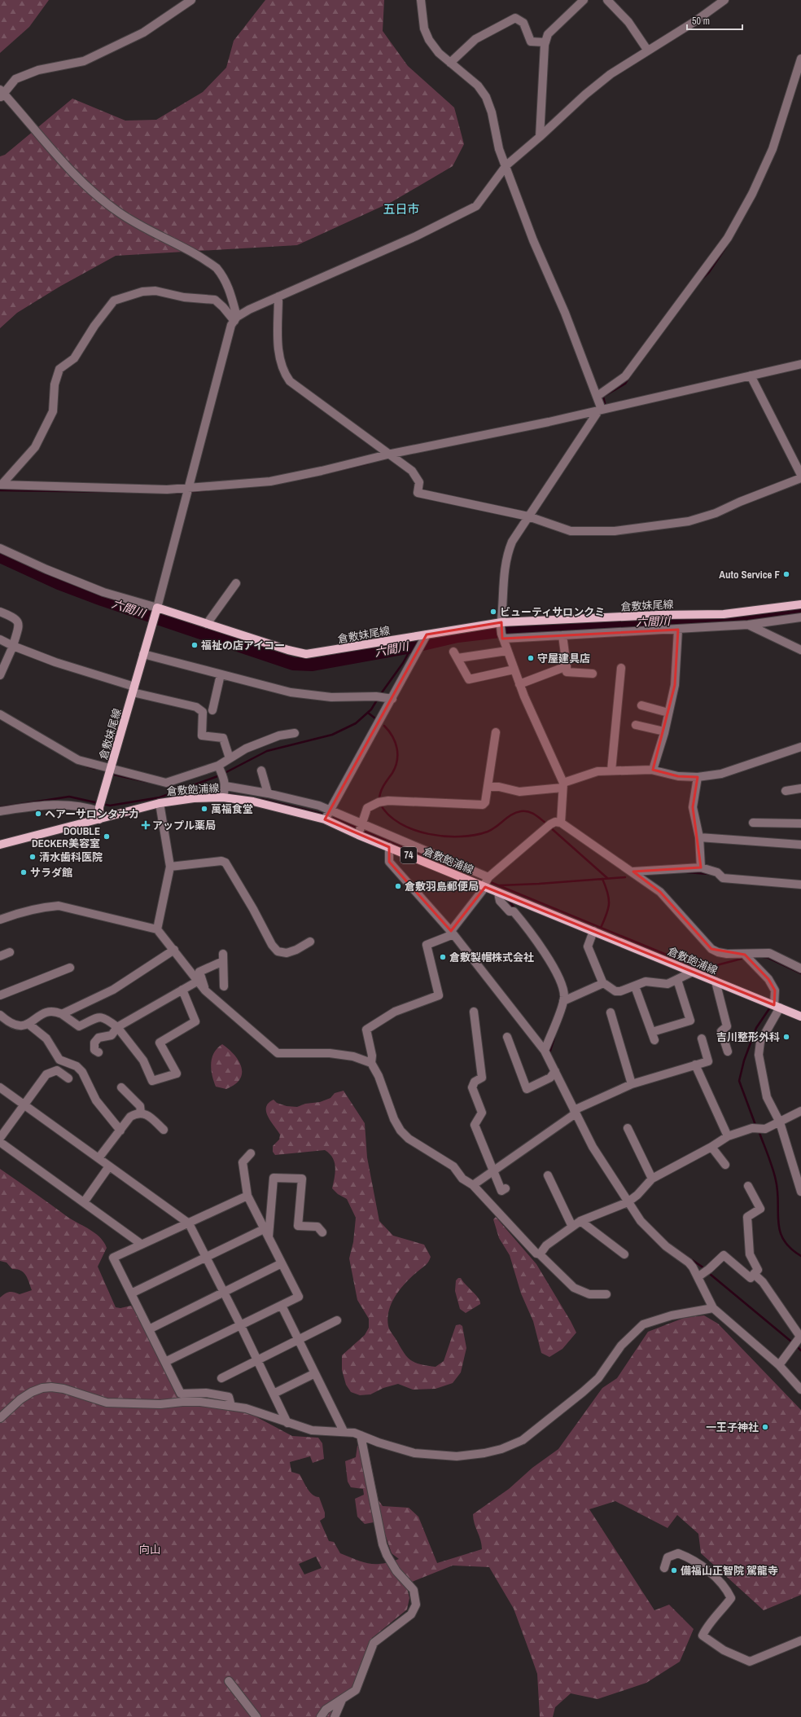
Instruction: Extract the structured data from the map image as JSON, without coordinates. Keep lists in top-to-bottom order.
{
  "streets": {
    "main road": ["倉敷妹尾線", "倉敷飽浦線", "74"]
  },
  "crossings": [
    ["倉敷妹尾線", "倉敷飽浦線"]
  ],
  "districts": ["五日市"],
  "water": ["六間川"],
  "parks": ["向山"],
  "places": {
    "other": [
      "Auto Service F",
      "ビューティサロンクミ",
      "福祉の店アイコー",
      "守屋建具店",
      "萬福食堂",
      "ヘアーサロンタナカ",
      "DOUBLE DECKER美容室",
      "清水歯科医院",
      "サラダ館",
      "倉敷羽島郵便局",
      "倉敷製帽株式会社",
      "吉川整形外科",
      "一王子神社",
      "備福山正智院 駕龍寺"
    ],
    "health": ["アップル薬局"]
  },
  "scale_bar": "50 m"
}
